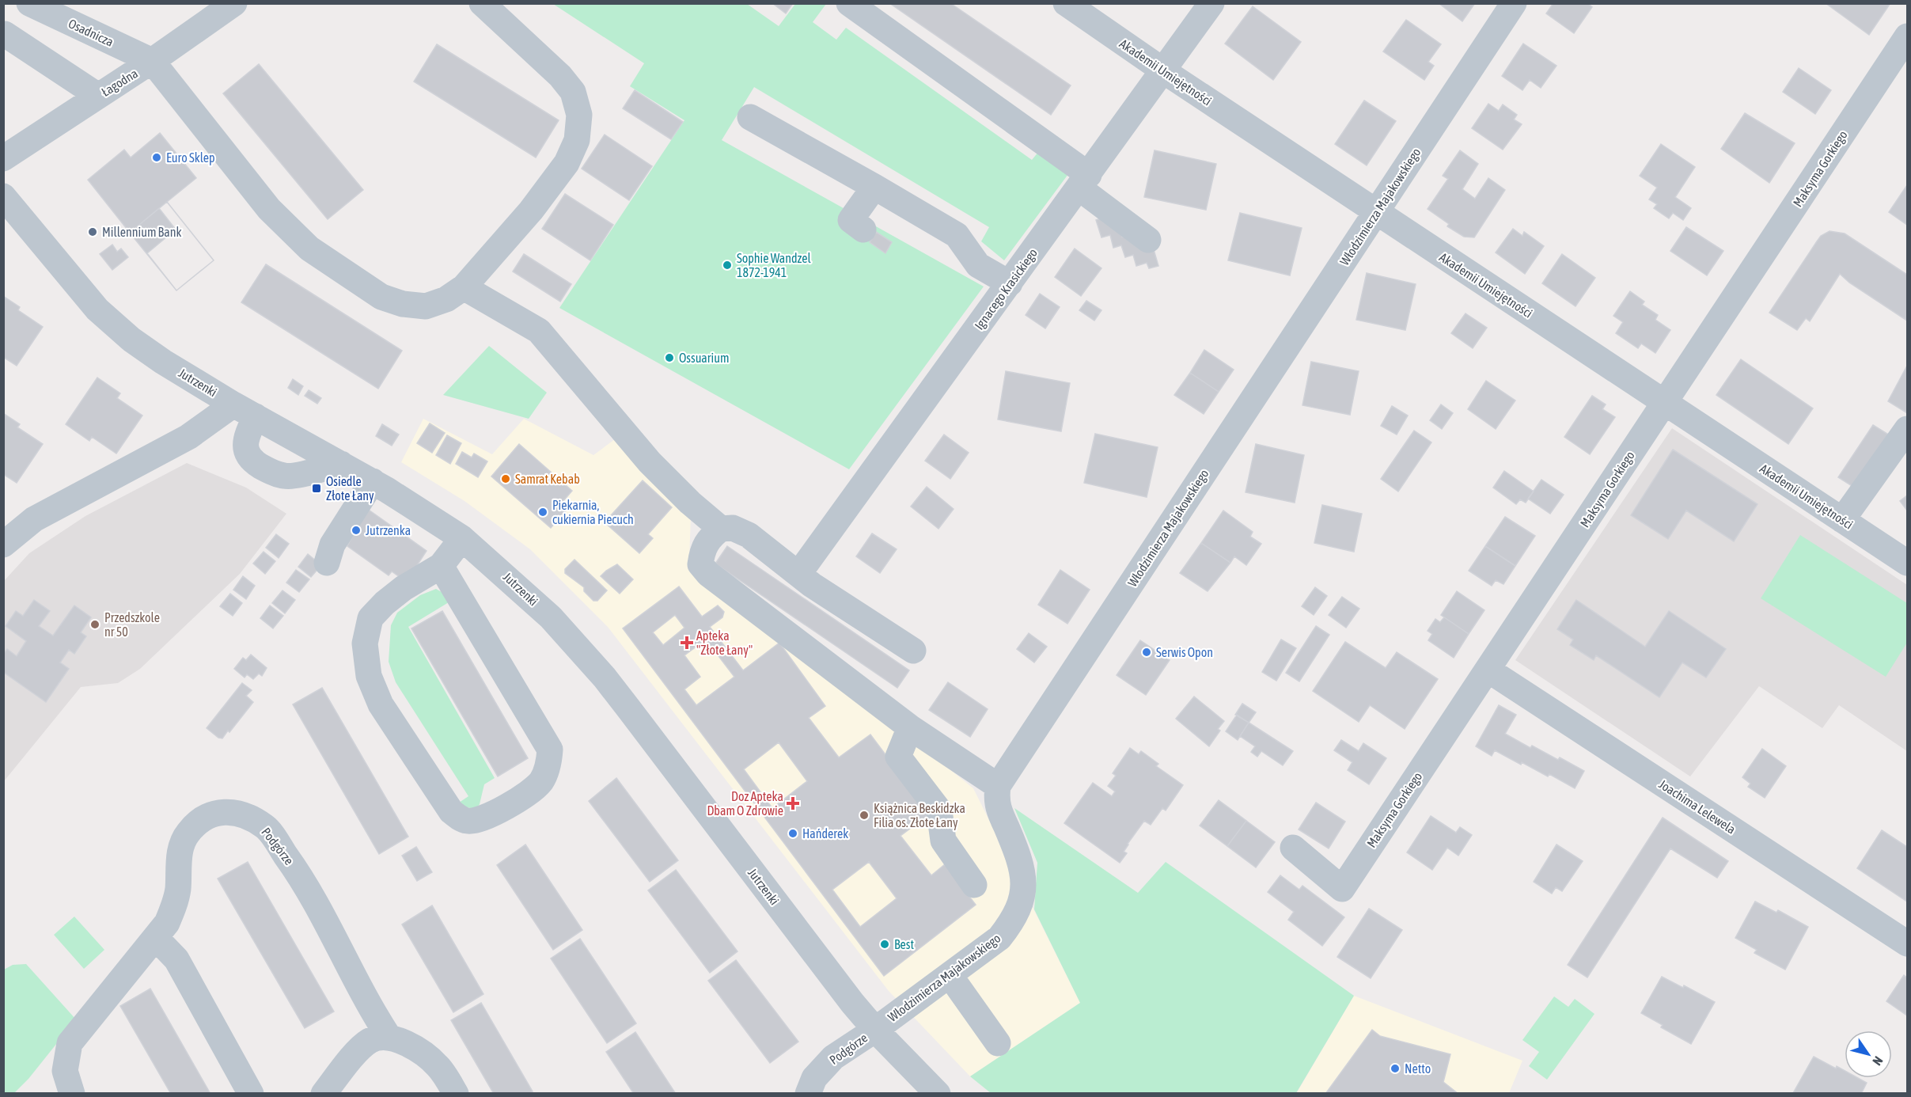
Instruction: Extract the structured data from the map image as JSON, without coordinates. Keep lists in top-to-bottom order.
{
  "streets": {
    "street": [
      "Osadnicza",
      "Akademii Umiejętności",
      "Łagodna",
      "Maksyma Gorkiego",
      "Włodzimierza Majakowskiego",
      "Ignacego Krasickiego",
      "Jutrzenki",
      "Joachima Lelewela",
      "Podgórze"
    ]
  },
  "crossings": [
    ["Osadnicza", "Łagodna"],
    ["Akademii Umiejętności", "Maksyma Gorkiego"],
    ["Akademii Umiejętności", "Włodzimierza Majakowskiego"],
    ["Akademii Umiejętności", "Ignacego Krasickiego"],
    ["Maksyma Gorkiego", "Joachima Lelewela"],
    ["Włodzimierza Majakowskiego", "Jutrzenki"],
    ["Włodzimierza Majakowskiego", "Podgórze"],
    ["Jutrzenki", "Podgórze"]
  ],
  "places": {
    "other": [
      "Euro Sklep",
      "Millennium Bank",
      "Sophie Wandzel 1872-1941",
      "Ossuarium",
      "Samrat Kebab",
      "Piekarnia, cukiernia Piecuch",
      "Jutrzenka",
      "Przedszkole nr 50",
      "Serwis Opon",
      "Książnica Beskidzka Filia os. Złote Łany",
      "Hańderek",
      "Best",
      "Netto"
    ],
    "transit": ["Osiedle Złote Łany"],
    "health": ["Apteka \"Złote Łany\"", "Doz Apteka Dbam O Zdrowie"]
  },
  "north": "bottom right"
}
